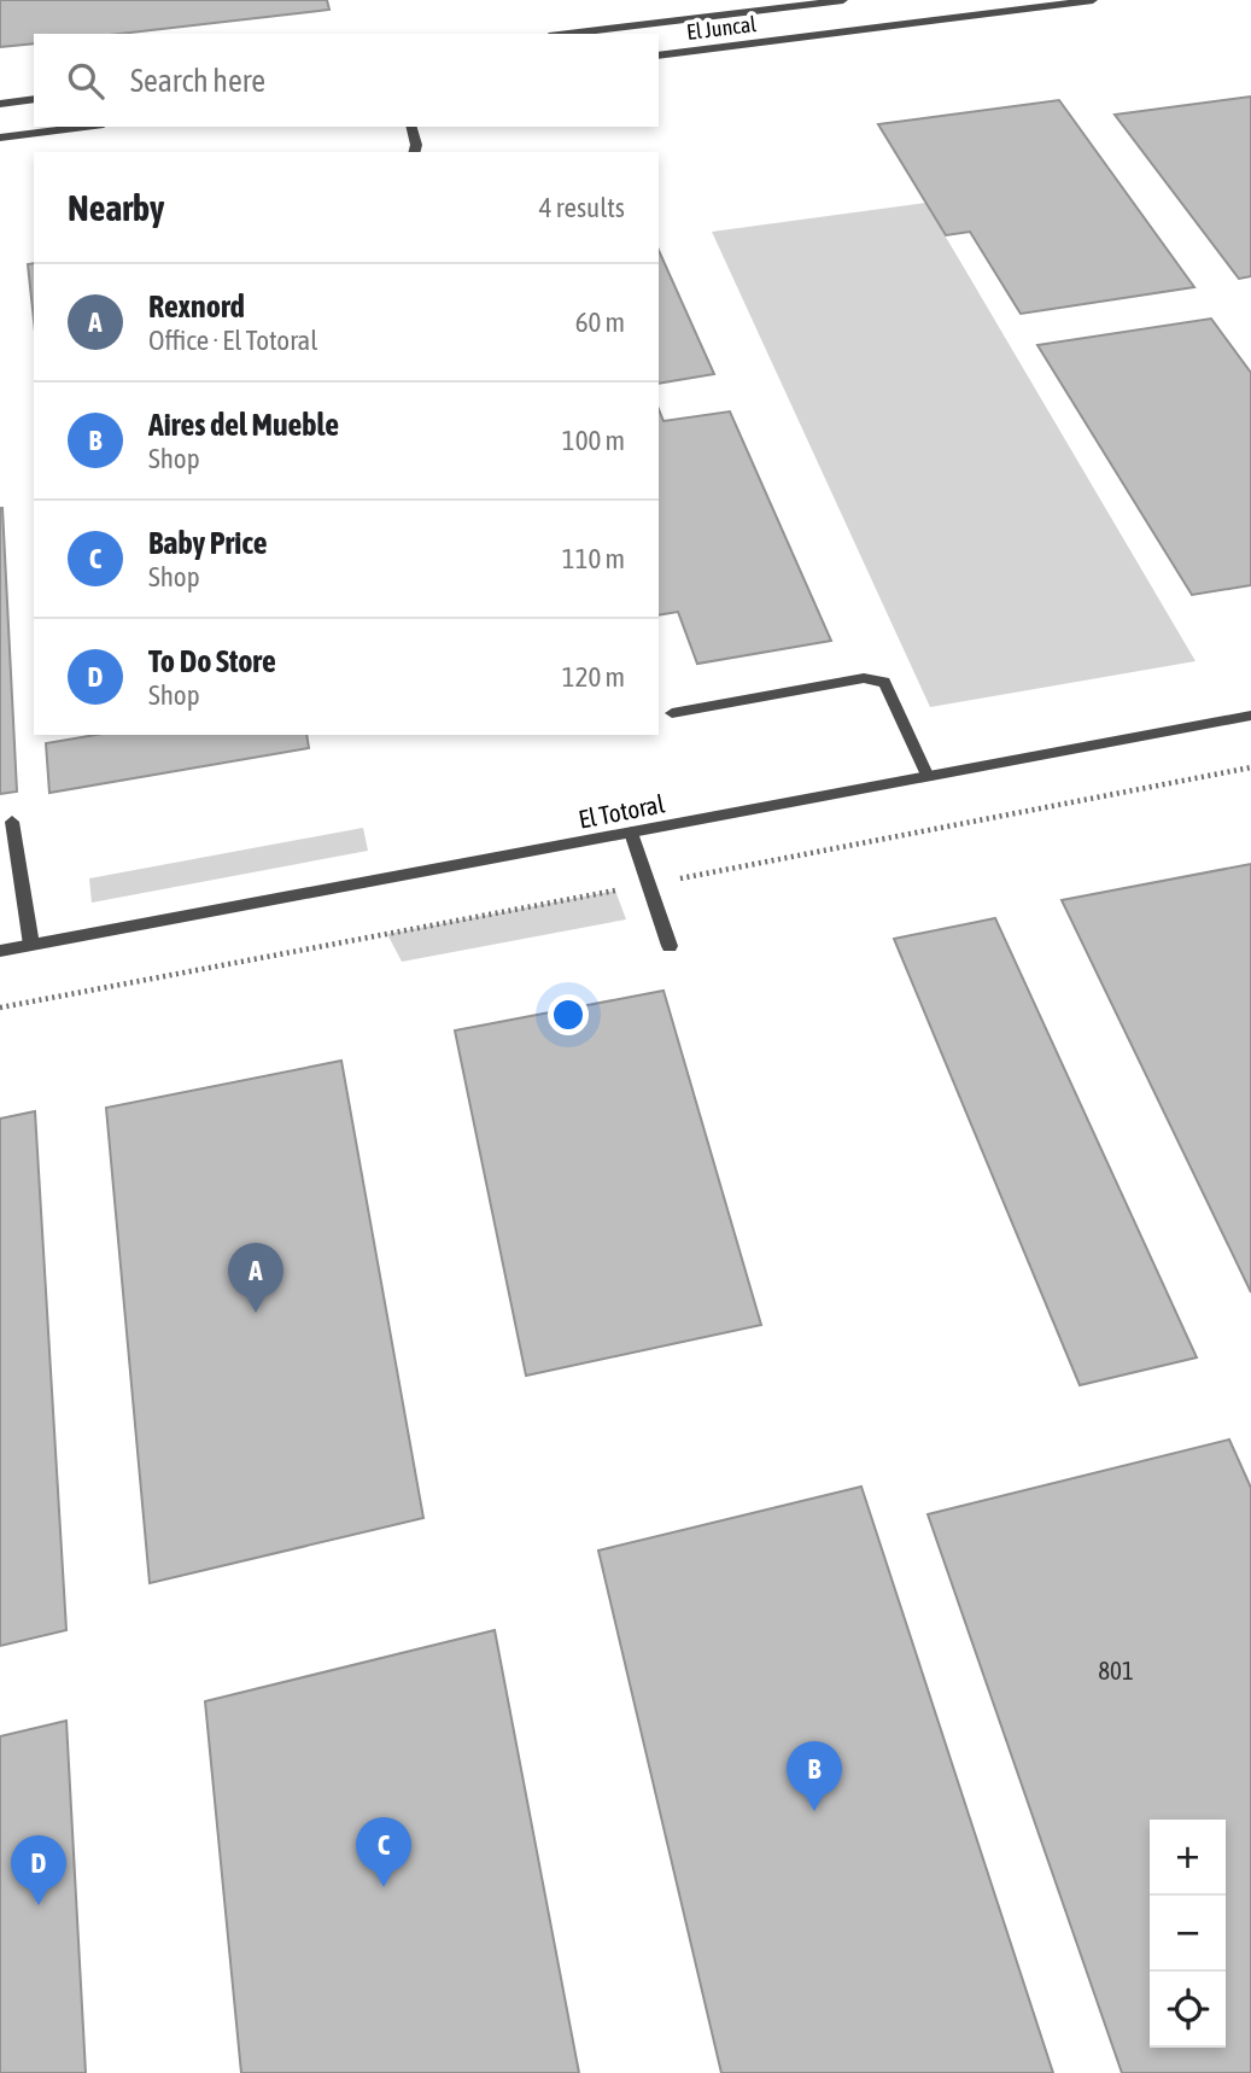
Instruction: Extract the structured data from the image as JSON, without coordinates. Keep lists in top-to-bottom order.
{
  "streets": {
    "street": ["El Juncal", "El Totoral"]
  },
  "house_numbers": ["801"],
  "page": {
    "search": "Search here",
    "heading": ["Nearby", "4 results"],
    "list": [
      {
        "mark": "A",
        "name": "Rexnord",
        "note": "Office · El Totoral",
        "value": "60 m"
      },
      {
        "mark": "B",
        "name": "Aires del Mueble",
        "note": "Shop",
        "value": "100 m"
      },
      {
        "mark": "C",
        "name": "Baby Price",
        "note": "Shop",
        "value": "110 m"
      },
      {
        "mark": "D",
        "name": "To Do Store",
        "note": "Shop",
        "value": "120 m"
      }
    ],
    "pins": [
      "A",
      "B",
      "C",
      "D"
    ],
    "map_buttons": ["+", "−"]
  }
}
